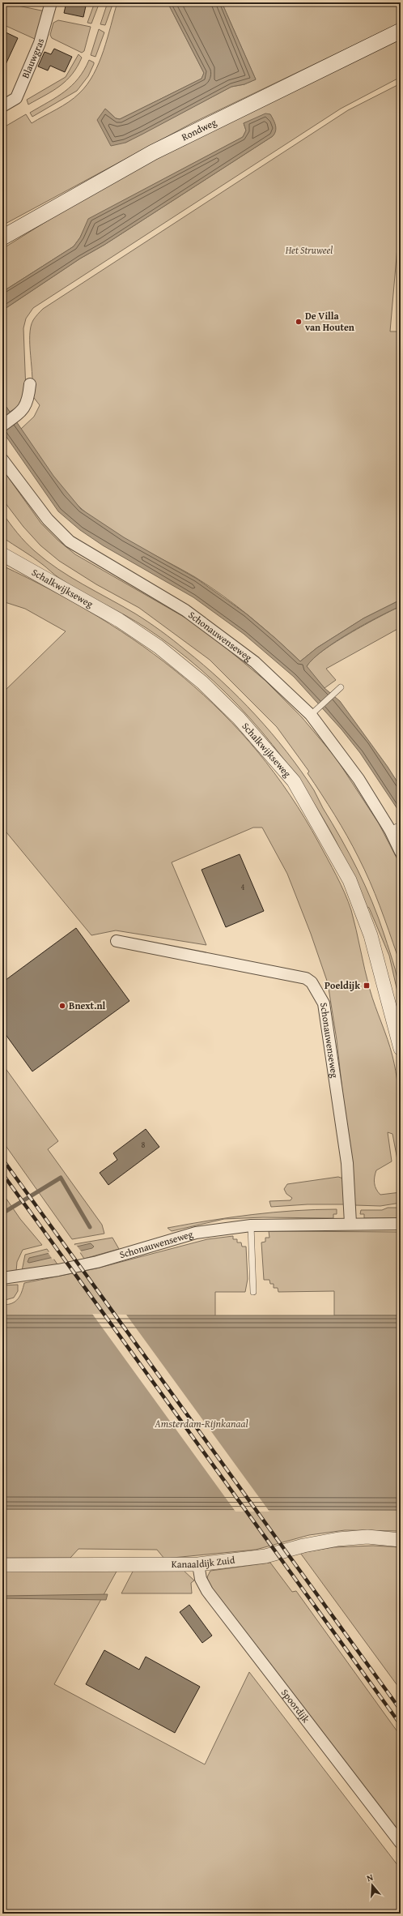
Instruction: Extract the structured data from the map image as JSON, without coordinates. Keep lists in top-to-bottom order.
{
  "streets": {
    "main road": ["Rondweg"],
    "street": [
      "Blauwgras",
      "Schalkwijkseweg",
      "Schonauwenseweg",
      "Kanaaldijk Zuid",
      "Spoordijk"
    ]
  },
  "crossings": [
    ["Kanaaldijk Zuid", "Spoordijk"]
  ],
  "water": ["Amsterdam-Rijnkanaal"],
  "parks": ["Het Struweel"],
  "places": {
    "other": ["De Villa van Houten", "Bnext.nl"],
    "transit": ["Poeldijk"]
  },
  "house_numbers": ["4", "8"],
  "north": "top"
}
